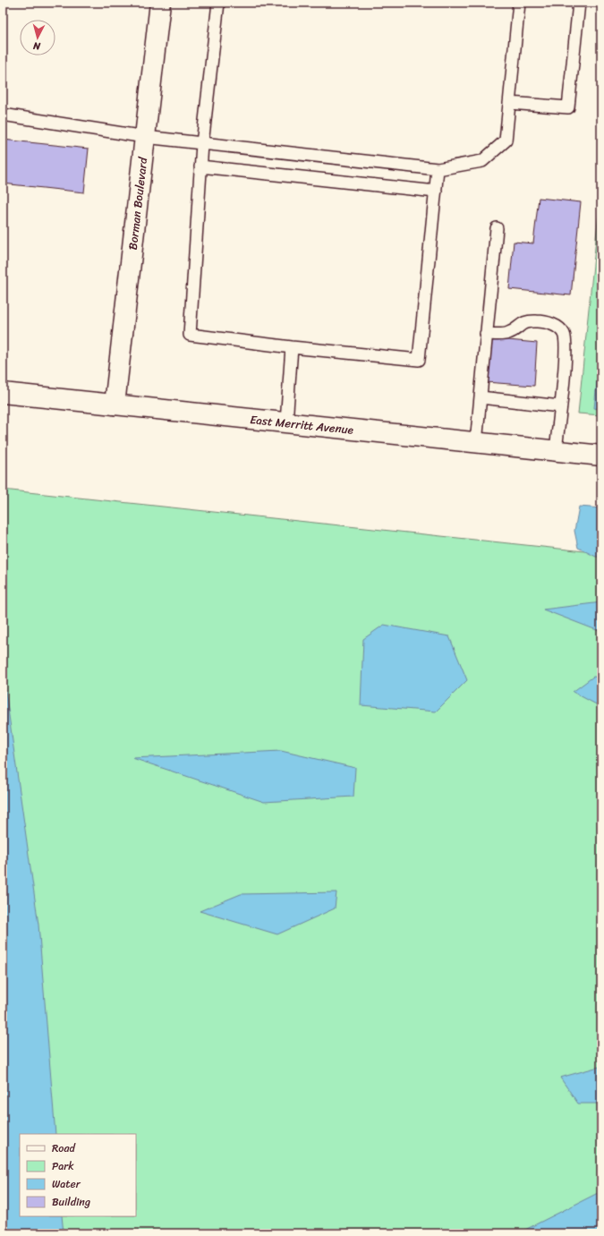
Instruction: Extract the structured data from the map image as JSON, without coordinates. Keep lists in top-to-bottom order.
{
  "streets": {
    "street": ["Borman Boulevard", "East Merritt Avenue"]
  },
  "crossings": [
    ["Borman Boulevard", "East Merritt Avenue"]
  ],
  "legend": [
    "Road",
    "Park",
    "Water",
    "Building"
  ],
  "north": "bottom"
}
